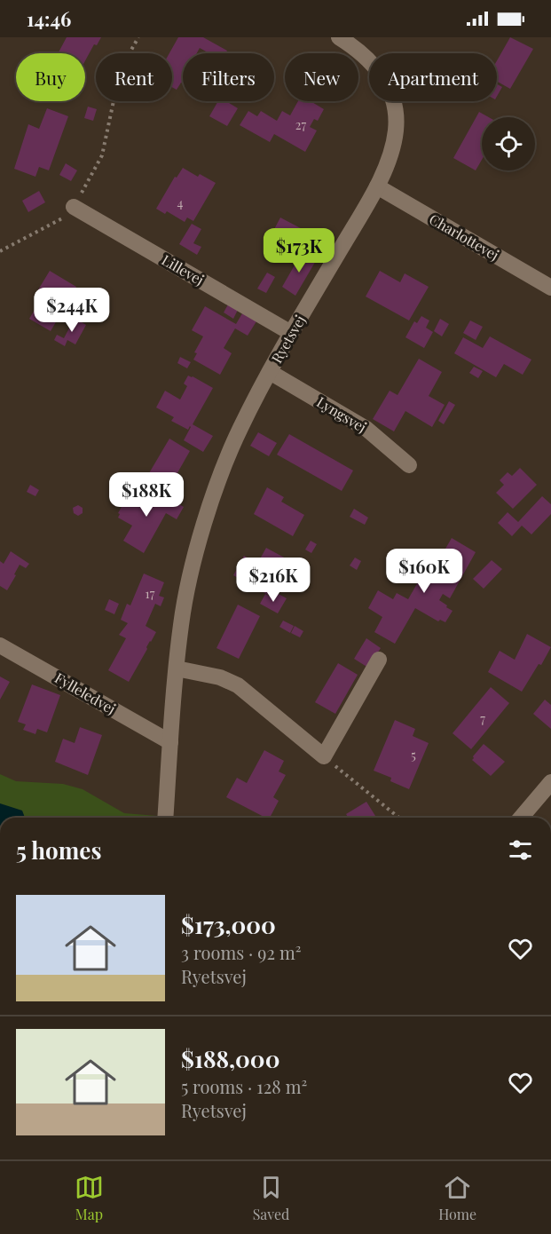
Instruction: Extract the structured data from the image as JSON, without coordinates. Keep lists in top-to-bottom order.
{
  "streets": {
    "street": [
      "Charlottevej",
      "Lillevej",
      "Ryetsvej",
      "Lyngsvej",
      "Fylleledvej"
    ]
  },
  "crossings": [
    ["Charlottevej", "Ryetsvej"],
    ["Lillevej", "Ryetsvej"],
    ["Ryetsvej", "Lyngsvej"],
    ["Ryetsvej", "Fylleledvej"]
  ],
  "house_numbers": [
    "27",
    "4",
    "17",
    "7",
    "5"
  ],
  "page": {
    "status": "14:46",
    "chip": [
      "Buy",
      "Rent",
      "Filters",
      "New",
      "Apartment"
    ],
    "price": [
      "$173K",
      "$244K",
      "$188K",
      "$160K",
      "$216K"
    ],
    "heading": "5 homes",
    "list": [
      {
        "name": "$173,000",
        "note": "3 rooms · 92 m² · Ryetsvej"
      },
      {
        "name": "$188,000",
        "note": "5 rooms · 128 m² · Ryetsvej"
      }
    ],
    "tabs": ["Map", "Saved", "Home"]
  }
}
